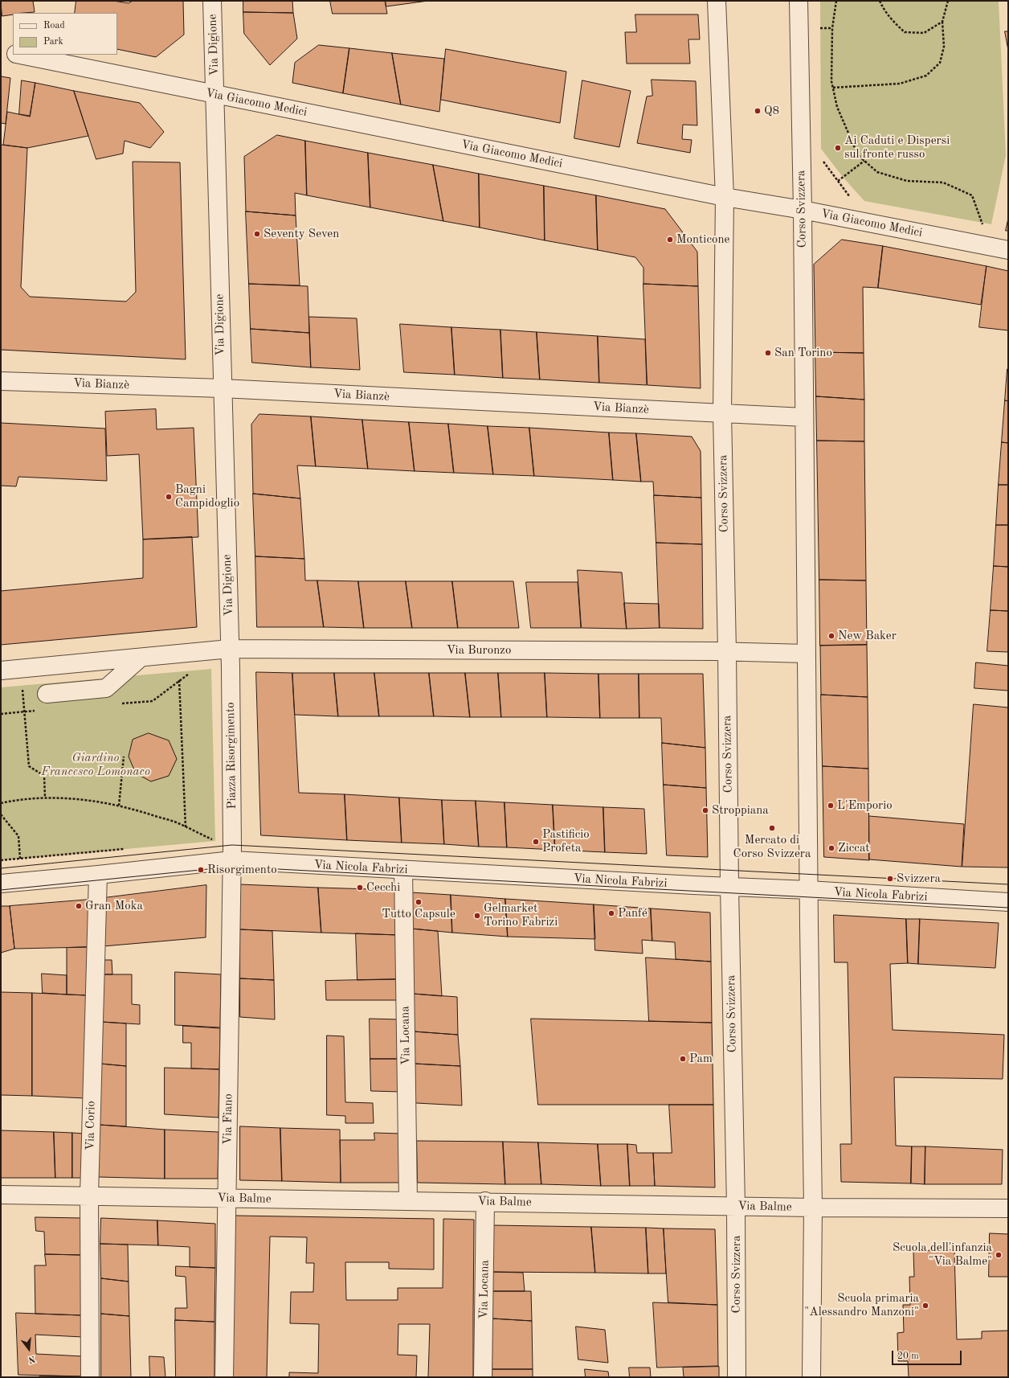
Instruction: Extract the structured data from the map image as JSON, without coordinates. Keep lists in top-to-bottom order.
{
  "streets": {
    "street": [
      "Via Digione",
      "Via Giacomo Medici",
      "Corso Svizzera",
      "Via Bianzè",
      "Via Buronzo",
      "Piazza Risorgimento",
      "Via Nicola Fabrizi",
      "Via Locana",
      "Via Fiano",
      "Via Corio",
      "Via Balme"
    ]
  },
  "crossings": [
    ["Via Digione", "Via Giacomo Medici"],
    ["Via Digione", "Via Bianzè"],
    ["Via Digione", "Via Buronzo"],
    ["Via Digione", "Piazza Risorgimento"],
    ["Via Giacomo Medici", "Corso Svizzera"],
    ["Corso Svizzera", "Via Bianzè"],
    ["Corso Svizzera", "Via Buronzo"],
    ["Corso Svizzera", "Via Nicola Fabrizi"],
    ["Corso Svizzera", "Via Balme"],
    ["Via Buronzo", "Piazza Risorgimento"],
    ["Piazza Risorgimento", "Via Nicola Fabrizi"],
    ["Piazza Risorgimento", "Via Fiano"],
    ["Via Nicola Fabrizi", "Via Locana"],
    ["Via Nicola Fabrizi", "Via Fiano"],
    ["Via Locana", "Via Balme"],
    ["Via Fiano", "Via Balme"],
    ["Via Corio", "Via Balme"]
  ],
  "parks": ["Giardino Francesco Lomonaco"],
  "places": [
    "Q8",
    "Ai Caduti e Dispersi sul fronte russo",
    "Seventy Seven",
    "Monticone",
    "San Torino",
    "Bagni Campidoglio",
    "New Baker",
    "L'Emporio",
    "Stroppiana",
    "Mercato di Corso Svizzera",
    "Pastificio Profeta",
    "Ziccat",
    "Risorgimento",
    "Svizzera",
    "Cecchi",
    "Tutto Capsule",
    "Gran Moka",
    "Panfé",
    "Gelmarket Torino Fabrizi",
    "Pam",
    "Scuola dell'infanzia \"Via Balme\"",
    "Scuola primaria \"Alessandro Manzoni\""
  ],
  "legend": ["Road", "Park"],
  "scale_bar": "20 m",
  "north": "bottom"
}
